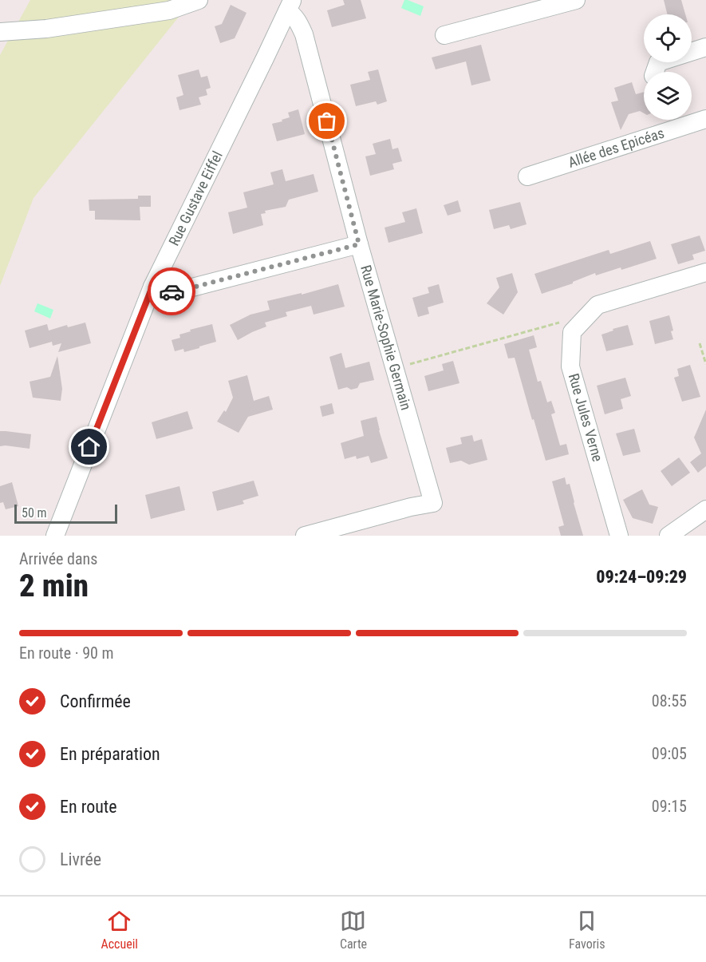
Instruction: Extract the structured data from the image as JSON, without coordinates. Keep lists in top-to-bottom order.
{
  "streets": {
    "street": [
      "Allée des Epicéas",
      "Rue Gustave Eiffel",
      "Rue Marie-Sophie Germain",
      "Rue Jules Verne"
    ]
  },
  "crossings": [
    ["Rue Gustave Eiffel", "Rue Marie-Sophie Germain"]
  ],
  "scale_bar": "50 m",
  "page": {
    "scale": "50 m",
    "heading": ["2 min", "Arrivée dans", "09:24–09:29"],
    "bar": "En route · 90 m",
    "list": [
      ["Confirmée", "08:55"],
      ["En préparation", "09:05"],
      ["En route", "09:15"],
      "Livrée"
    ],
    "tabs": ["Accueil", "Carte", "Favoris"]
  }
}
